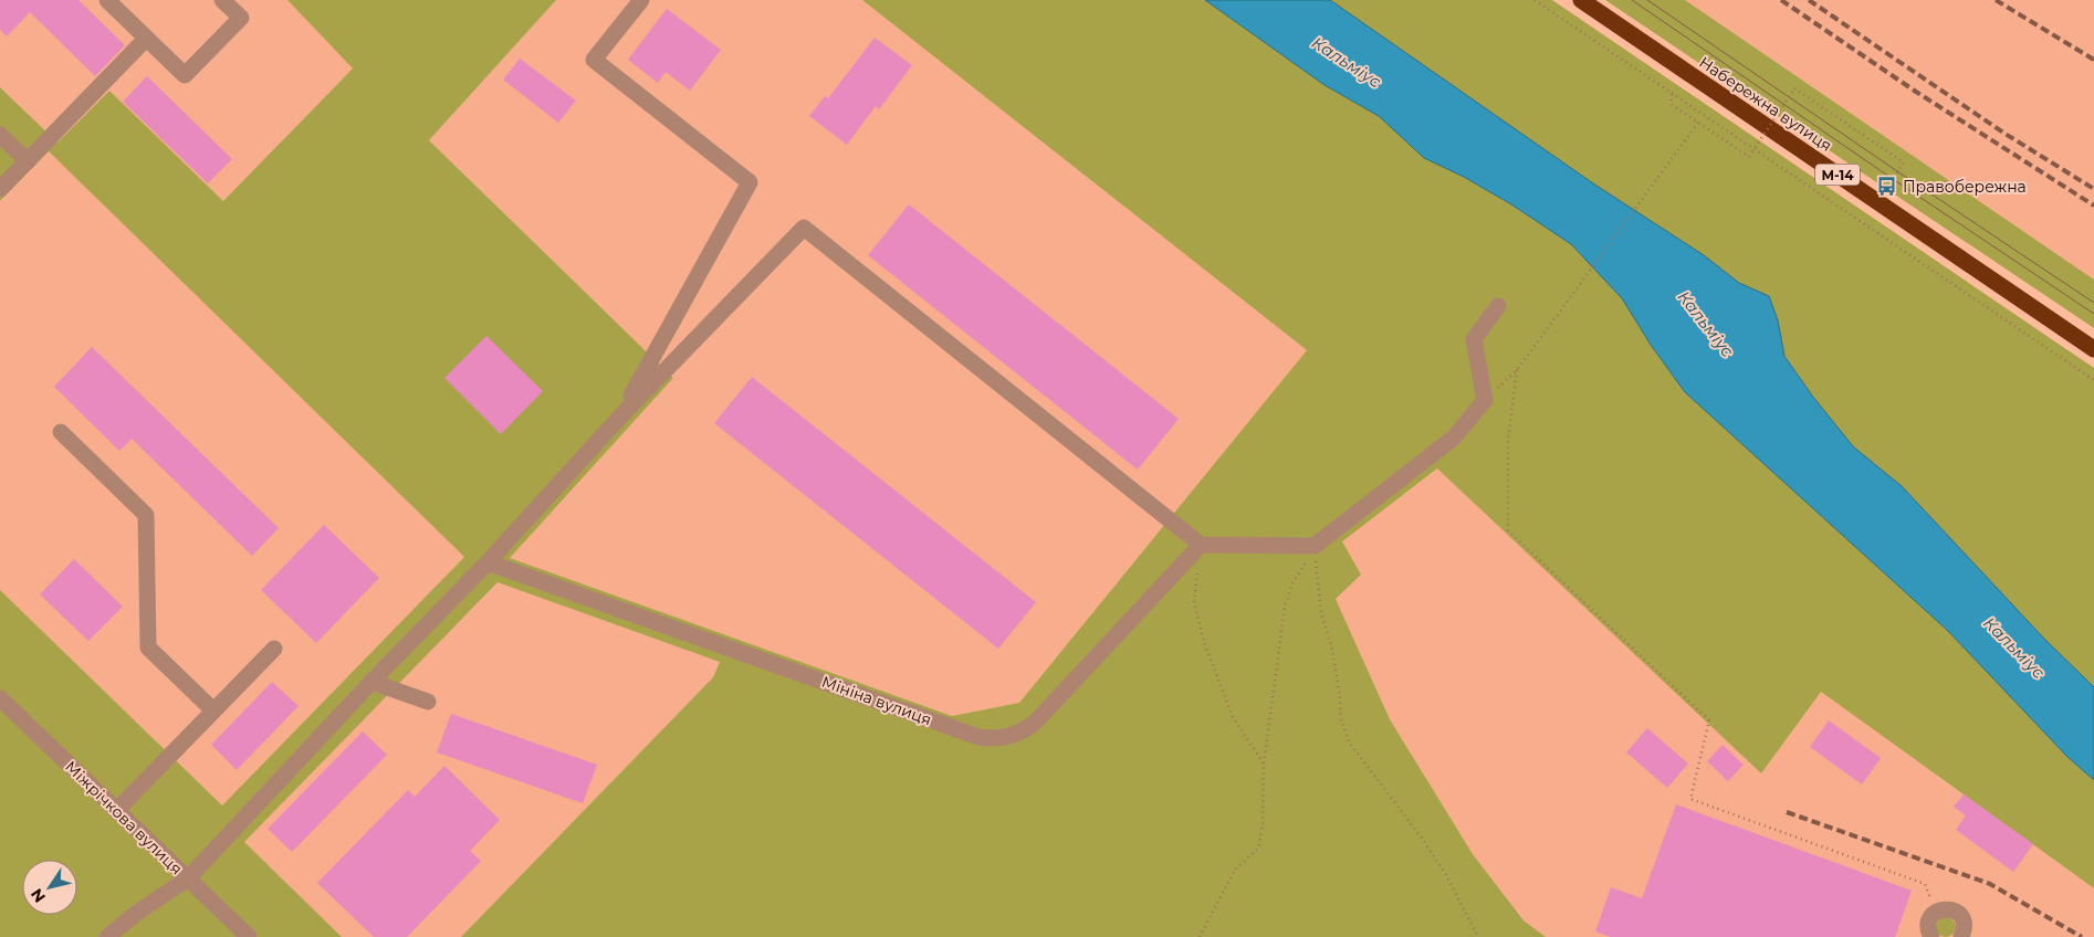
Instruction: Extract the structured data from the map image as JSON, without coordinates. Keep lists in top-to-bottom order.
{
  "streets": {
    "highway": ["Набережна вулиця", "М-14"],
    "street": ["Мініна вулиця", "Міжрічкова вулиця"]
  },
  "water": ["Кальміус"],
  "places": {
    "bus stop": ["Правобережна"]
  },
  "north": "bottom left"
}
